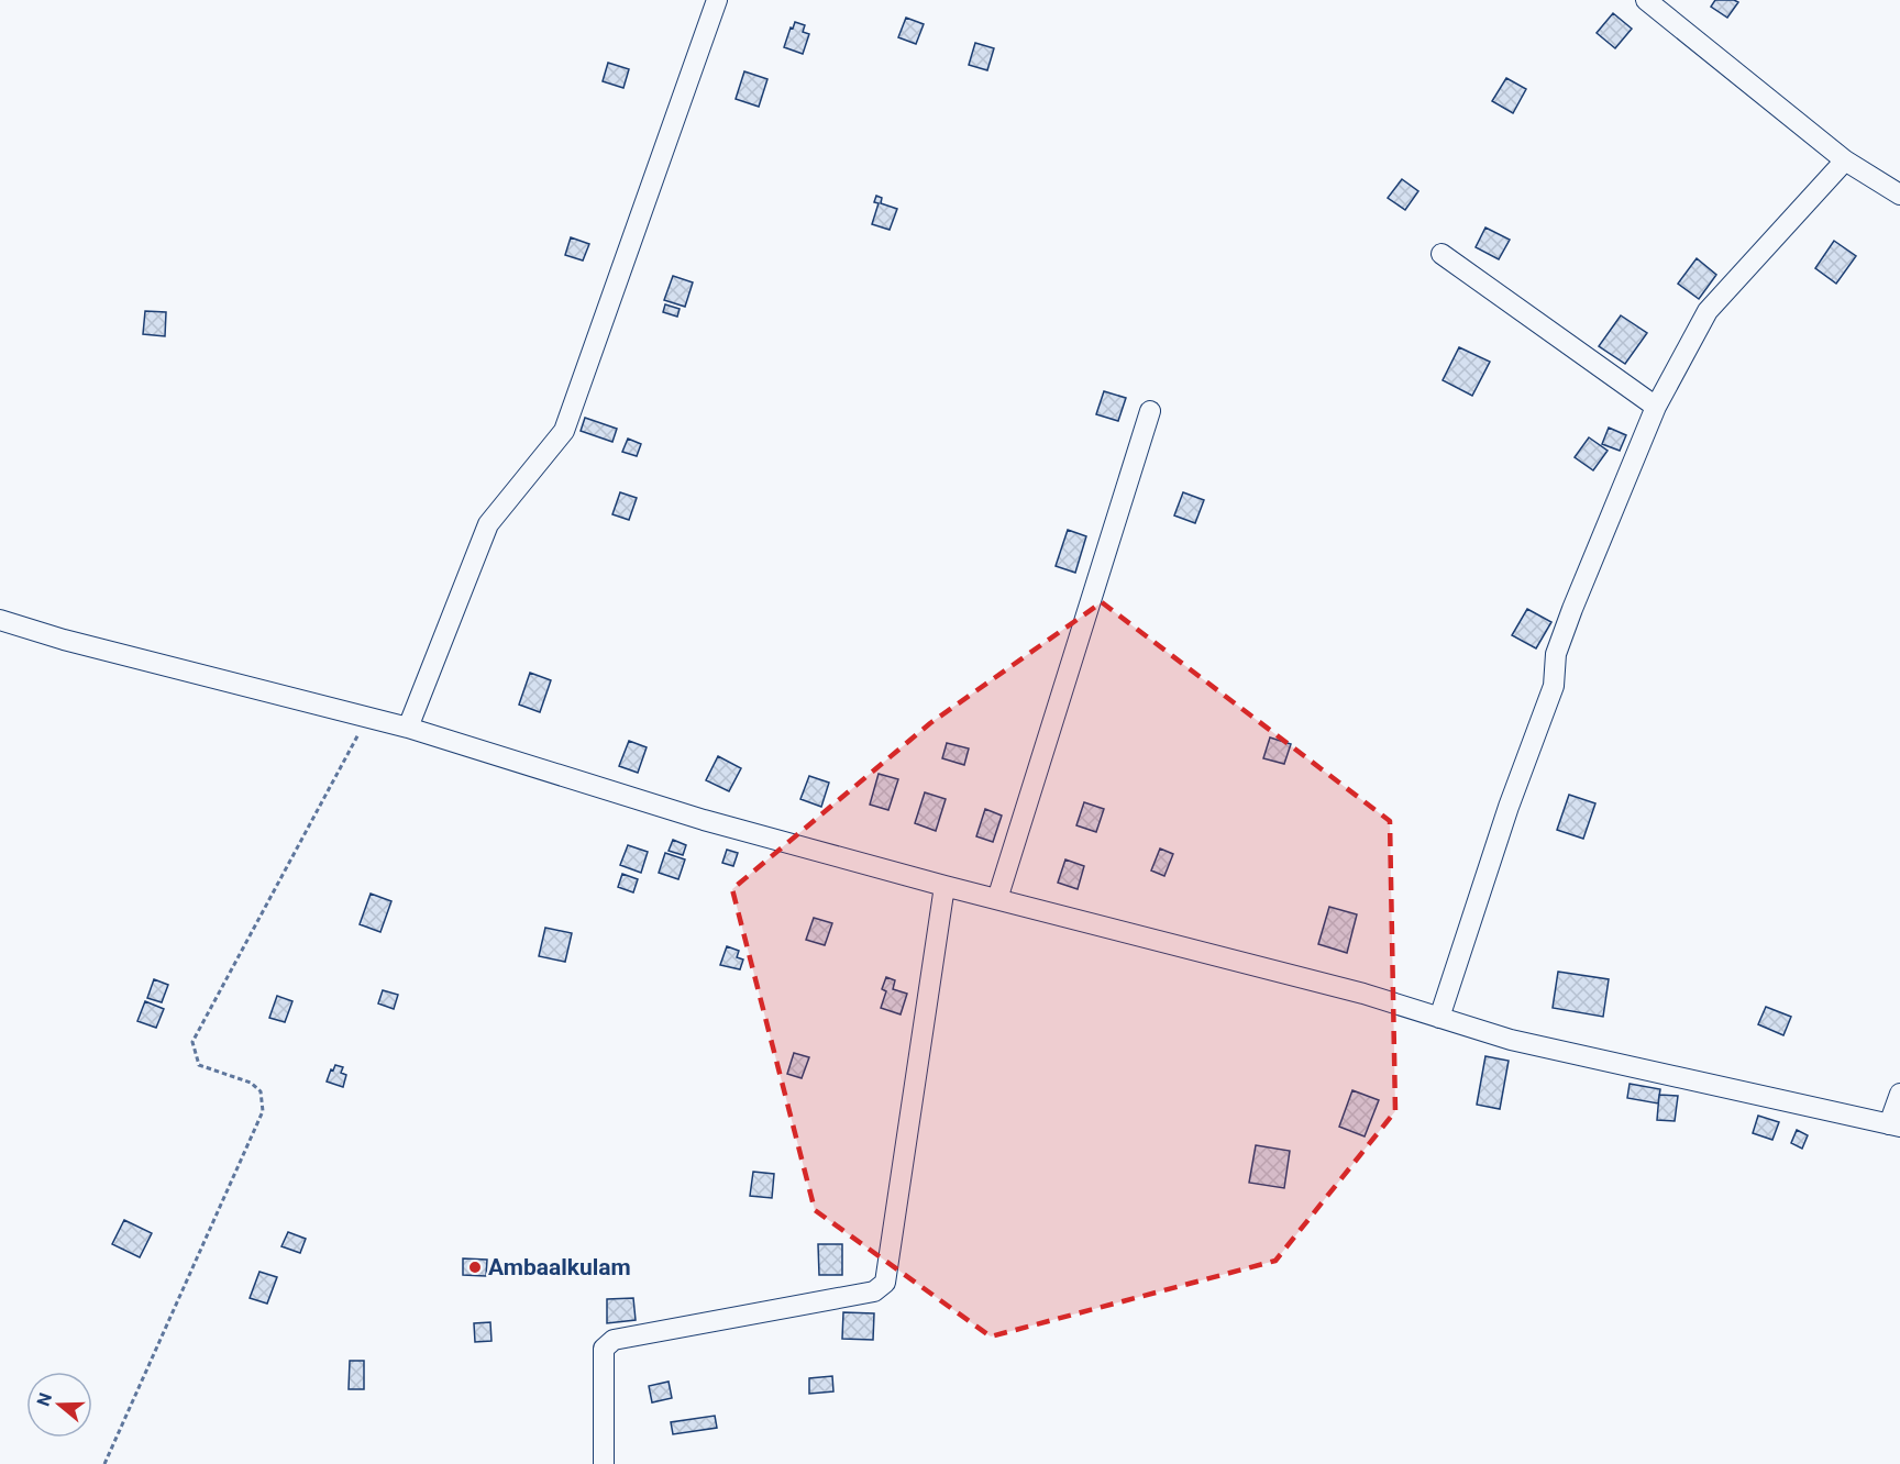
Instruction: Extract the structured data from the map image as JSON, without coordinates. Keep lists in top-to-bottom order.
{
  "places": ["Ambaalkulam"],
  "north": "left"
}
